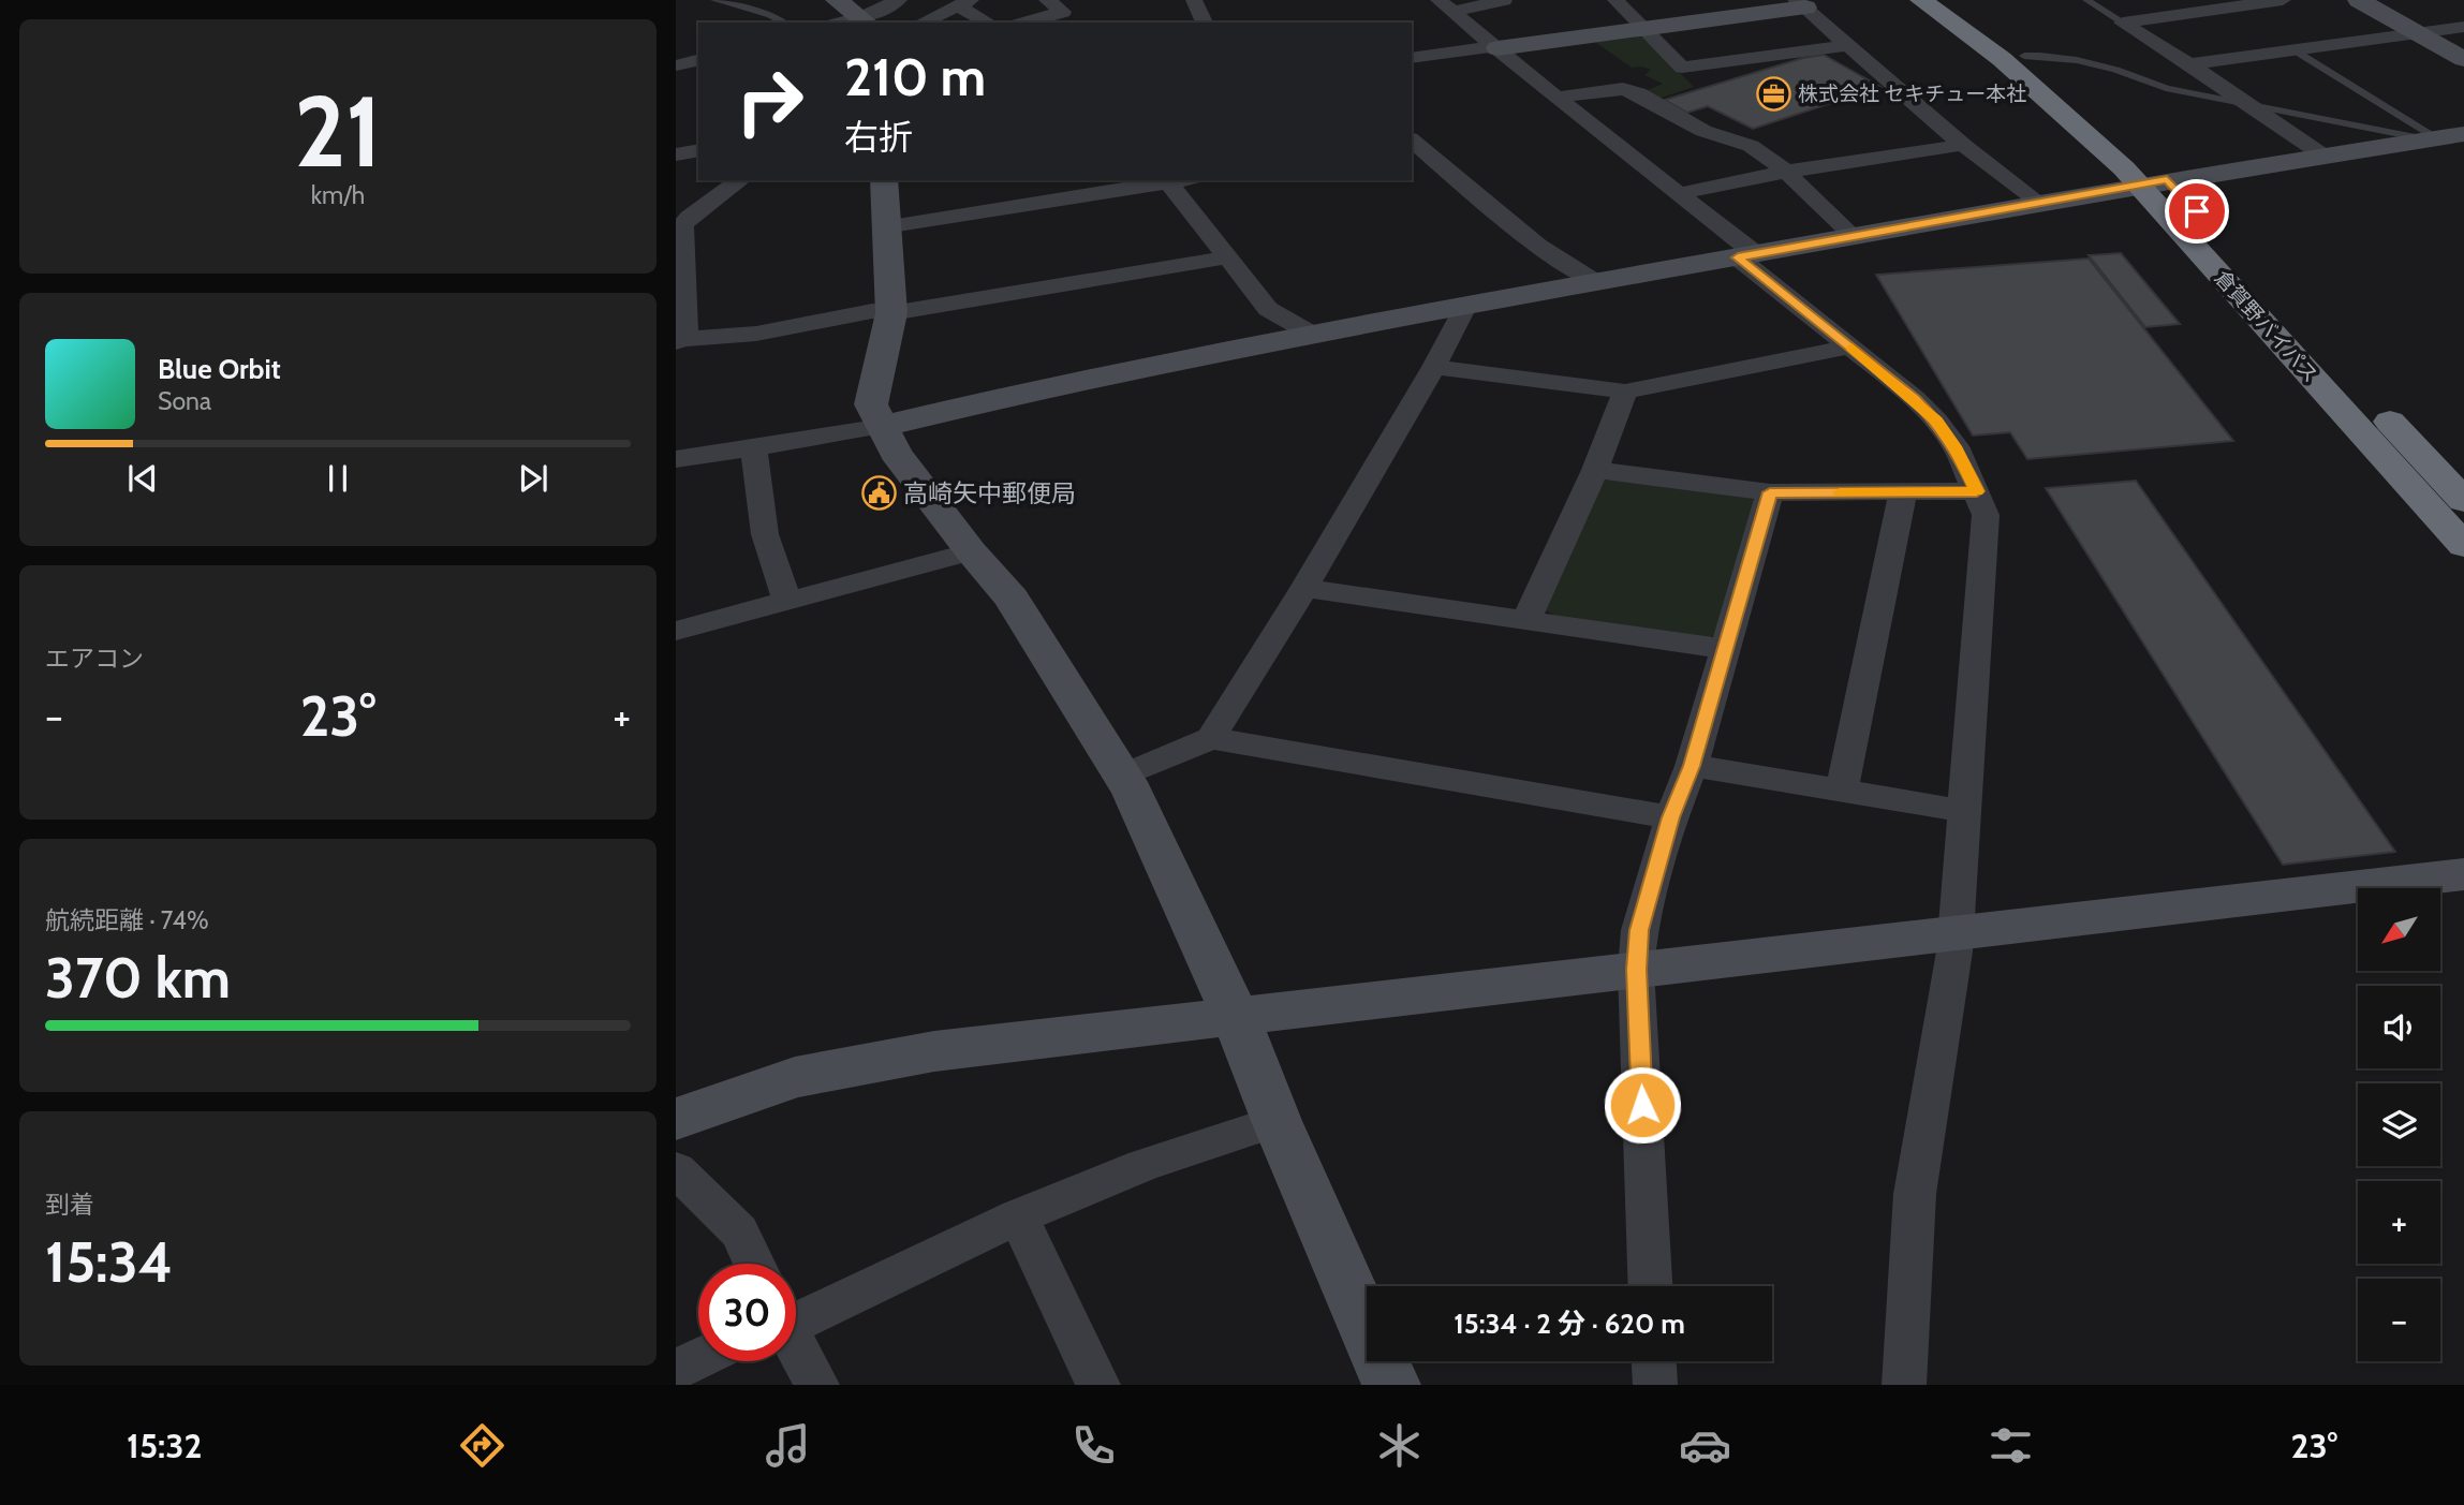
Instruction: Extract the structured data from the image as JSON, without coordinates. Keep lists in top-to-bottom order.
{
  "streets": {
    "highway": ["倉賀野バイパス"]
  },
  "places": {
    "office": ["株式会社 セキチュー本社"],
    "public building": ["高崎矢中郵便局"]
  },
  "north": "bottom left",
  "page": {
    "tile": [
      ["21", "km/h"],
      "エアコン",
      ["航続距離 · 74%", "370 km"],
      ["到着", "15:34"]
    ],
    "turn": ["210 m", "右折"],
    "song": ["Blue Orbit", "Sona"],
    "heat": ["−", "23°", "+"],
    "map_buttons": ["+", "−"],
    "limit": "30",
    "trip": "15:34 · 2 分 · 620 m",
    "tabs": ["15:32", "23°"]
  }
}
